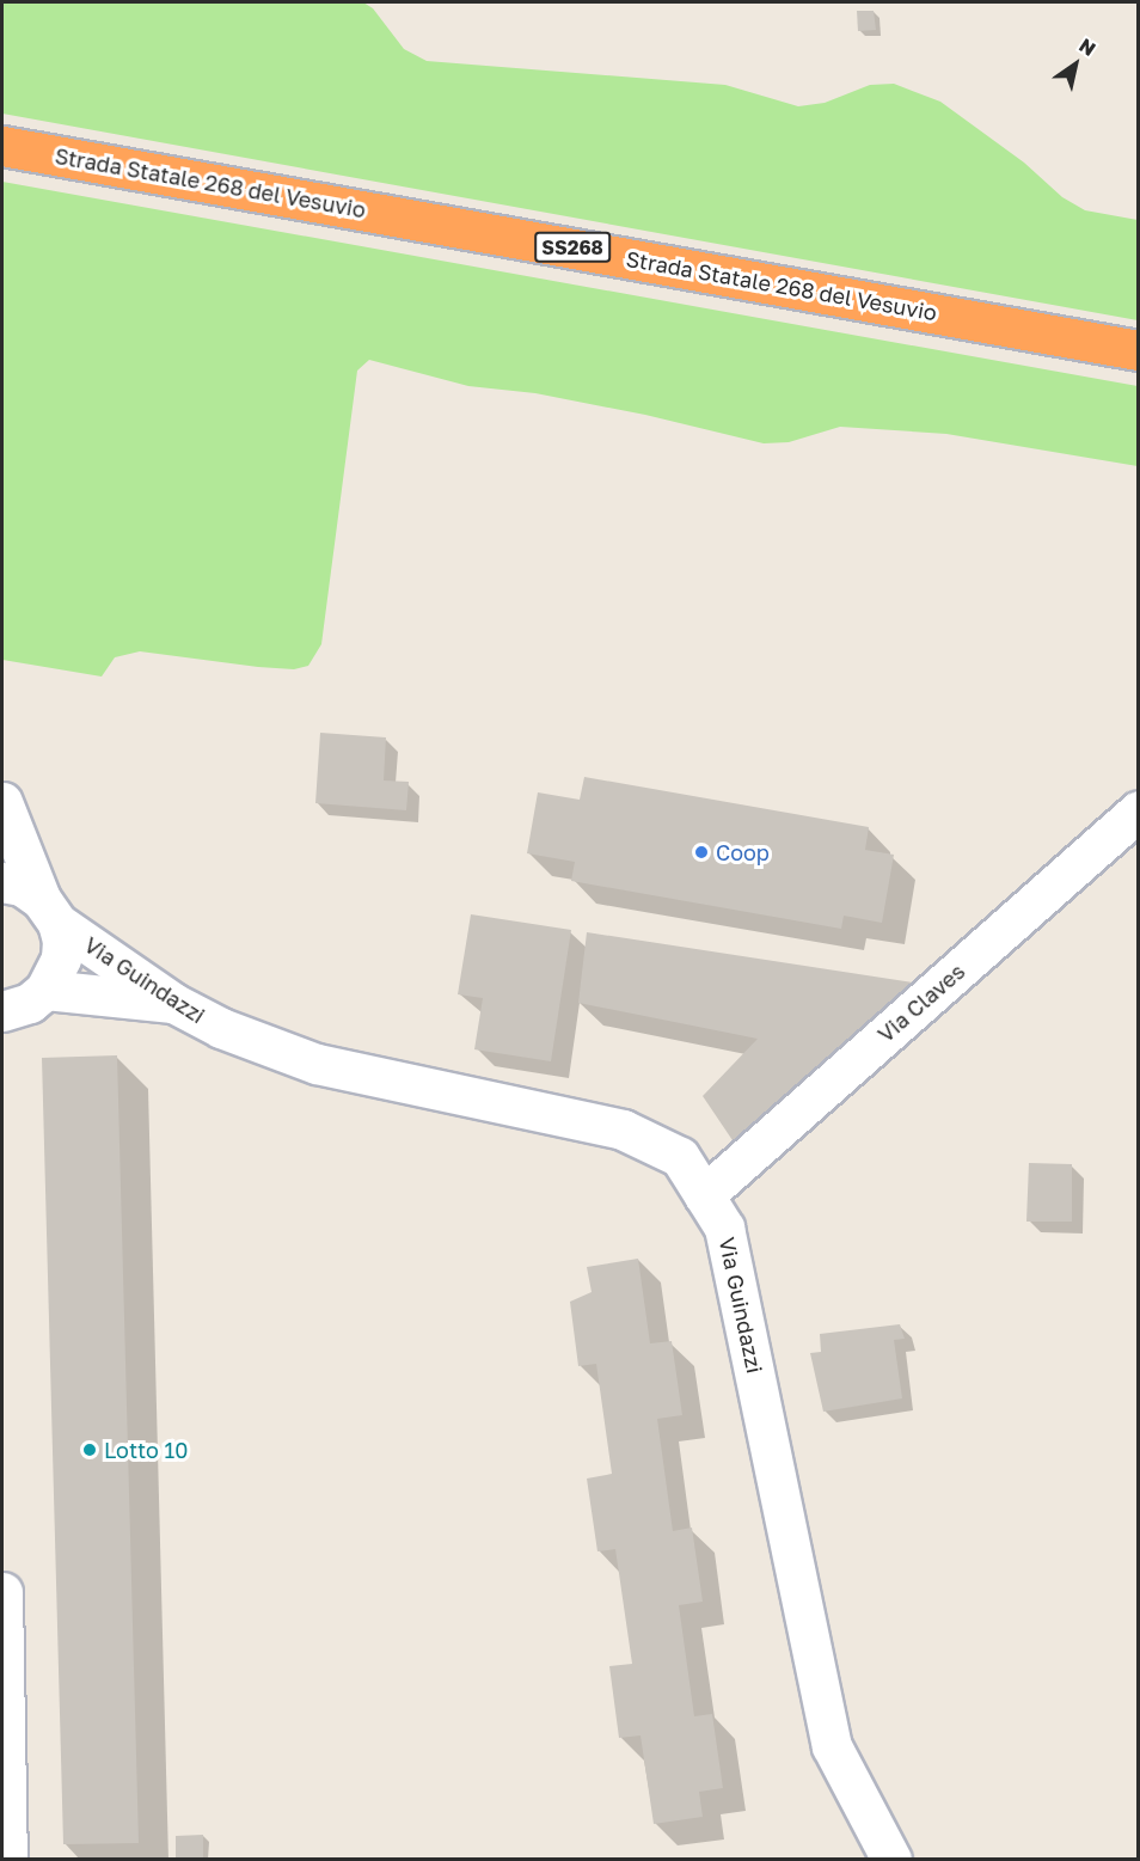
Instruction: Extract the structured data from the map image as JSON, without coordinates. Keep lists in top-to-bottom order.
{
  "streets": {
    "highway": ["Strada Statale 268 del Vesuvio", "SS268"],
    "street": ["Via Guindazzi", "Via Claves"]
  },
  "crossings": [
    ["Via Guindazzi", "Via Claves"]
  ],
  "places": ["Coop", "Lotto 10"],
  "north": "top right"
}
